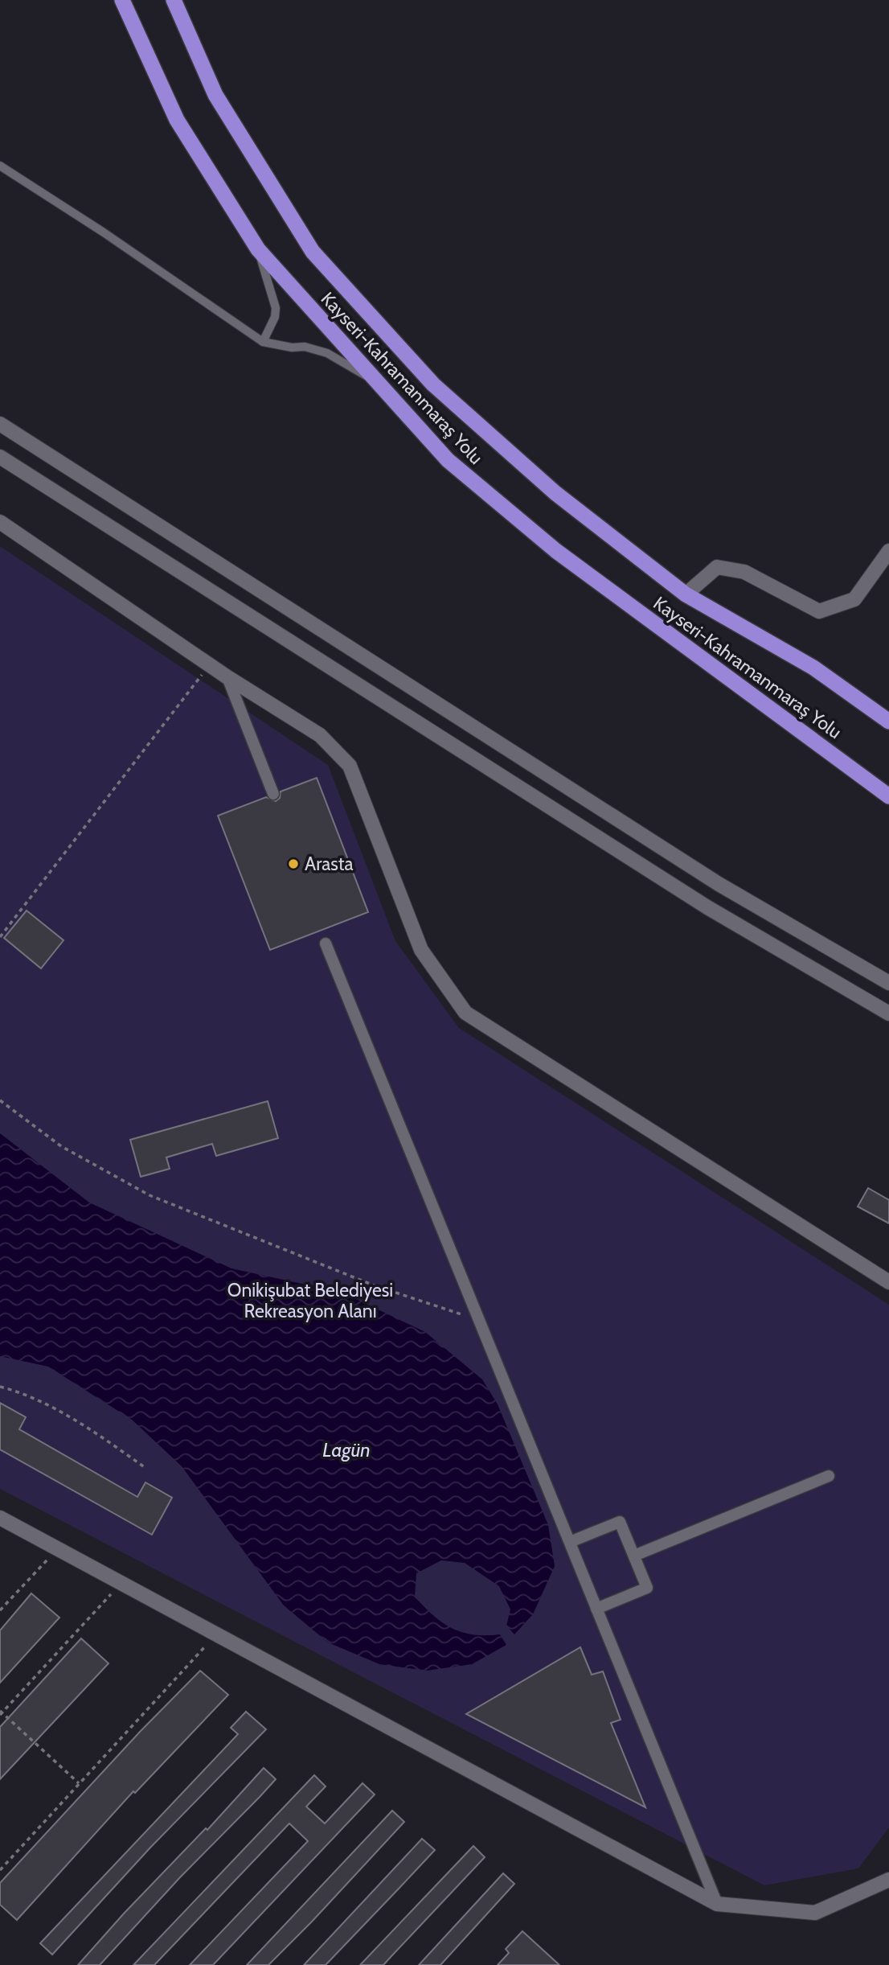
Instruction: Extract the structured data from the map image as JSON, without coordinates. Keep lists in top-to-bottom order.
{
  "streets": {
    "highway": ["Kayseri-Kahramanmaraş Yolu"]
  },
  "water": ["Lagün"],
  "parks": ["Onikişubat Belediyesi Rekreasyon Alanı"],
  "places": ["Arasta"]
}
